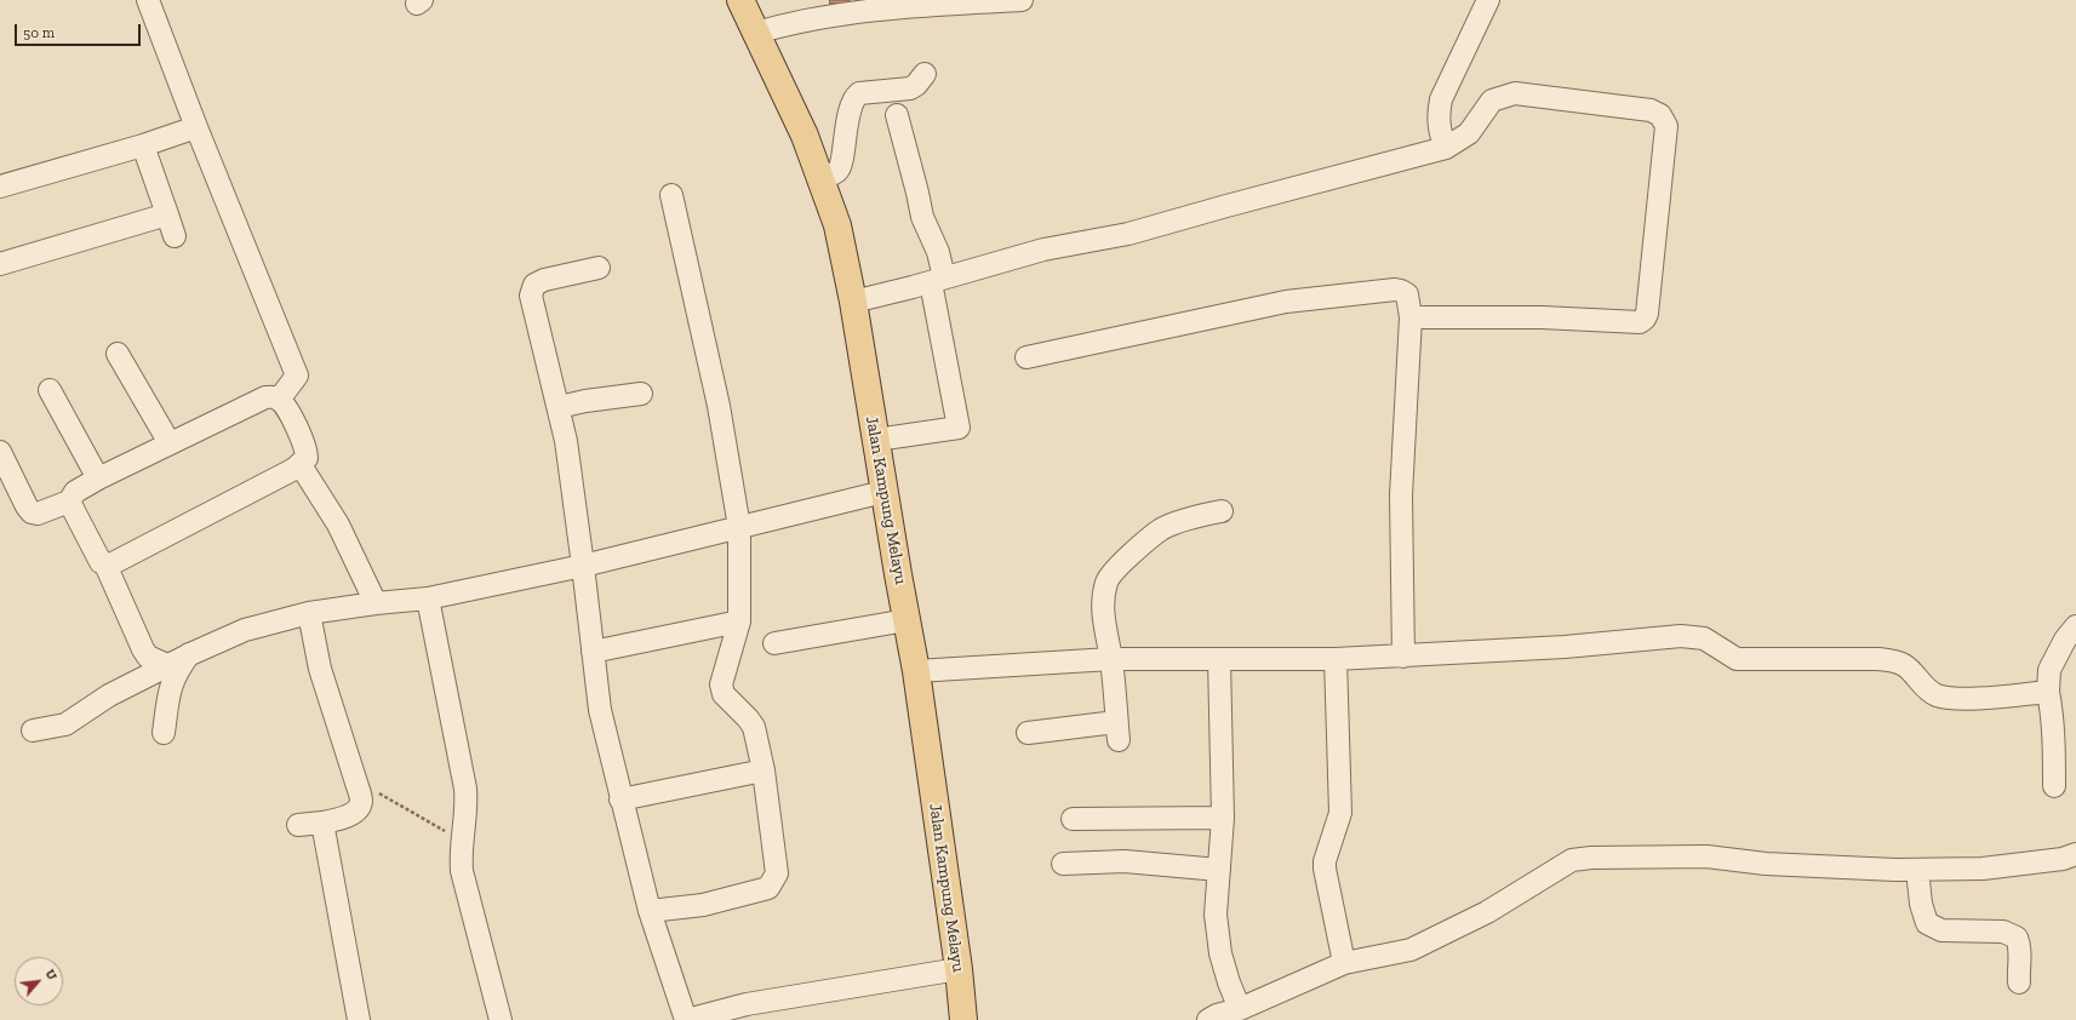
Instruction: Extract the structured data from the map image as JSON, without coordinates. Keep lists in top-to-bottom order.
{
  "streets": {
    "main road": ["Jalan Kampung Melayu"]
  },
  "scale_bar": "50 m",
  "north": "top right"
}
